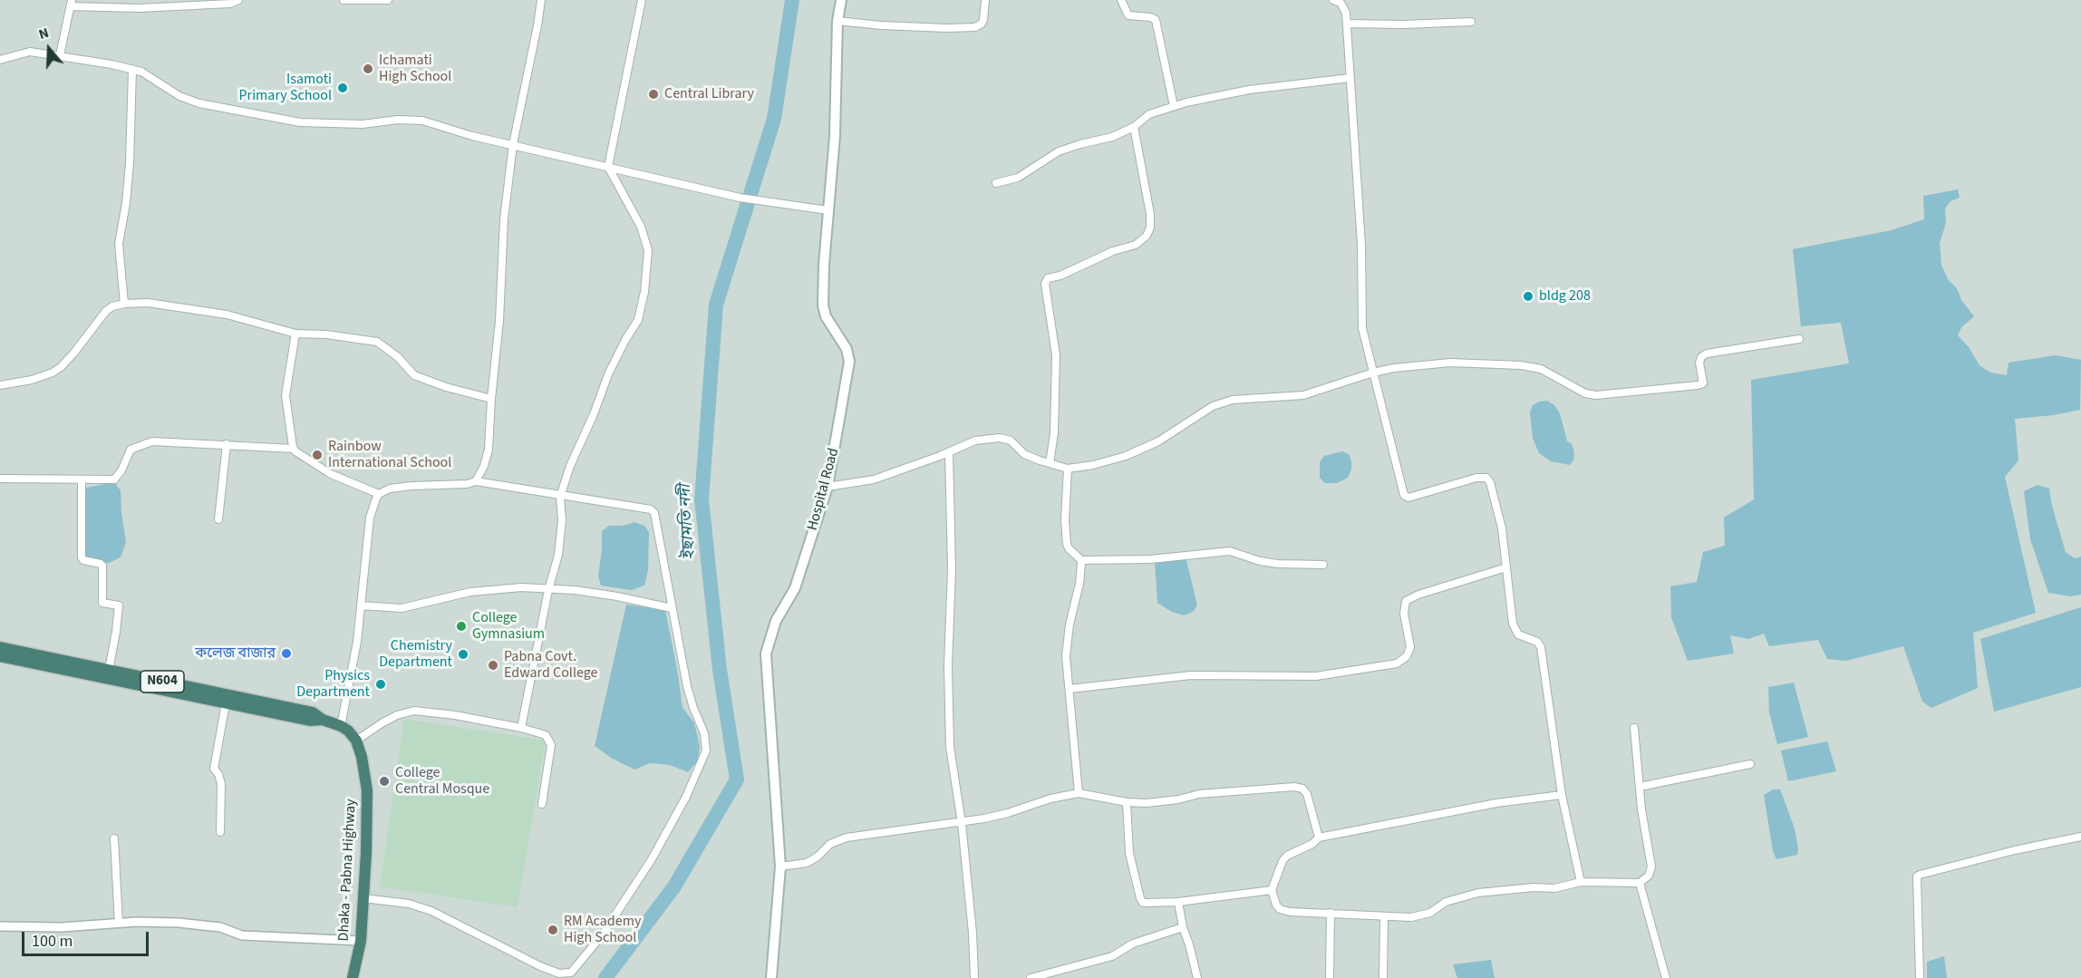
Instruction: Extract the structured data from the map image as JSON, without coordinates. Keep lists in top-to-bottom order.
{
  "streets": {
    "highway": ["N604", "Dhaka - Pabna Highway"],
    "main road": ["Hospital Road"]
  },
  "crossings": [
    ["N604", "Dhaka - Pabna Highway"]
  ],
  "water": ["ইছামতি নদী"],
  "places": [
    "Ichamati High School",
    "Isamoti Primary School",
    "Central Library",
    "bldg 208",
    "Rainbow International School",
    "College Gymnasium",
    "কলেজ বাজার",
    "Chemistry Department",
    "Pabna Covt. Edward College",
    "Physics Department",
    "College Central Mosque",
    "RM Academy High School"
  ],
  "scale_bar": "100 m",
  "north": "top"
}
